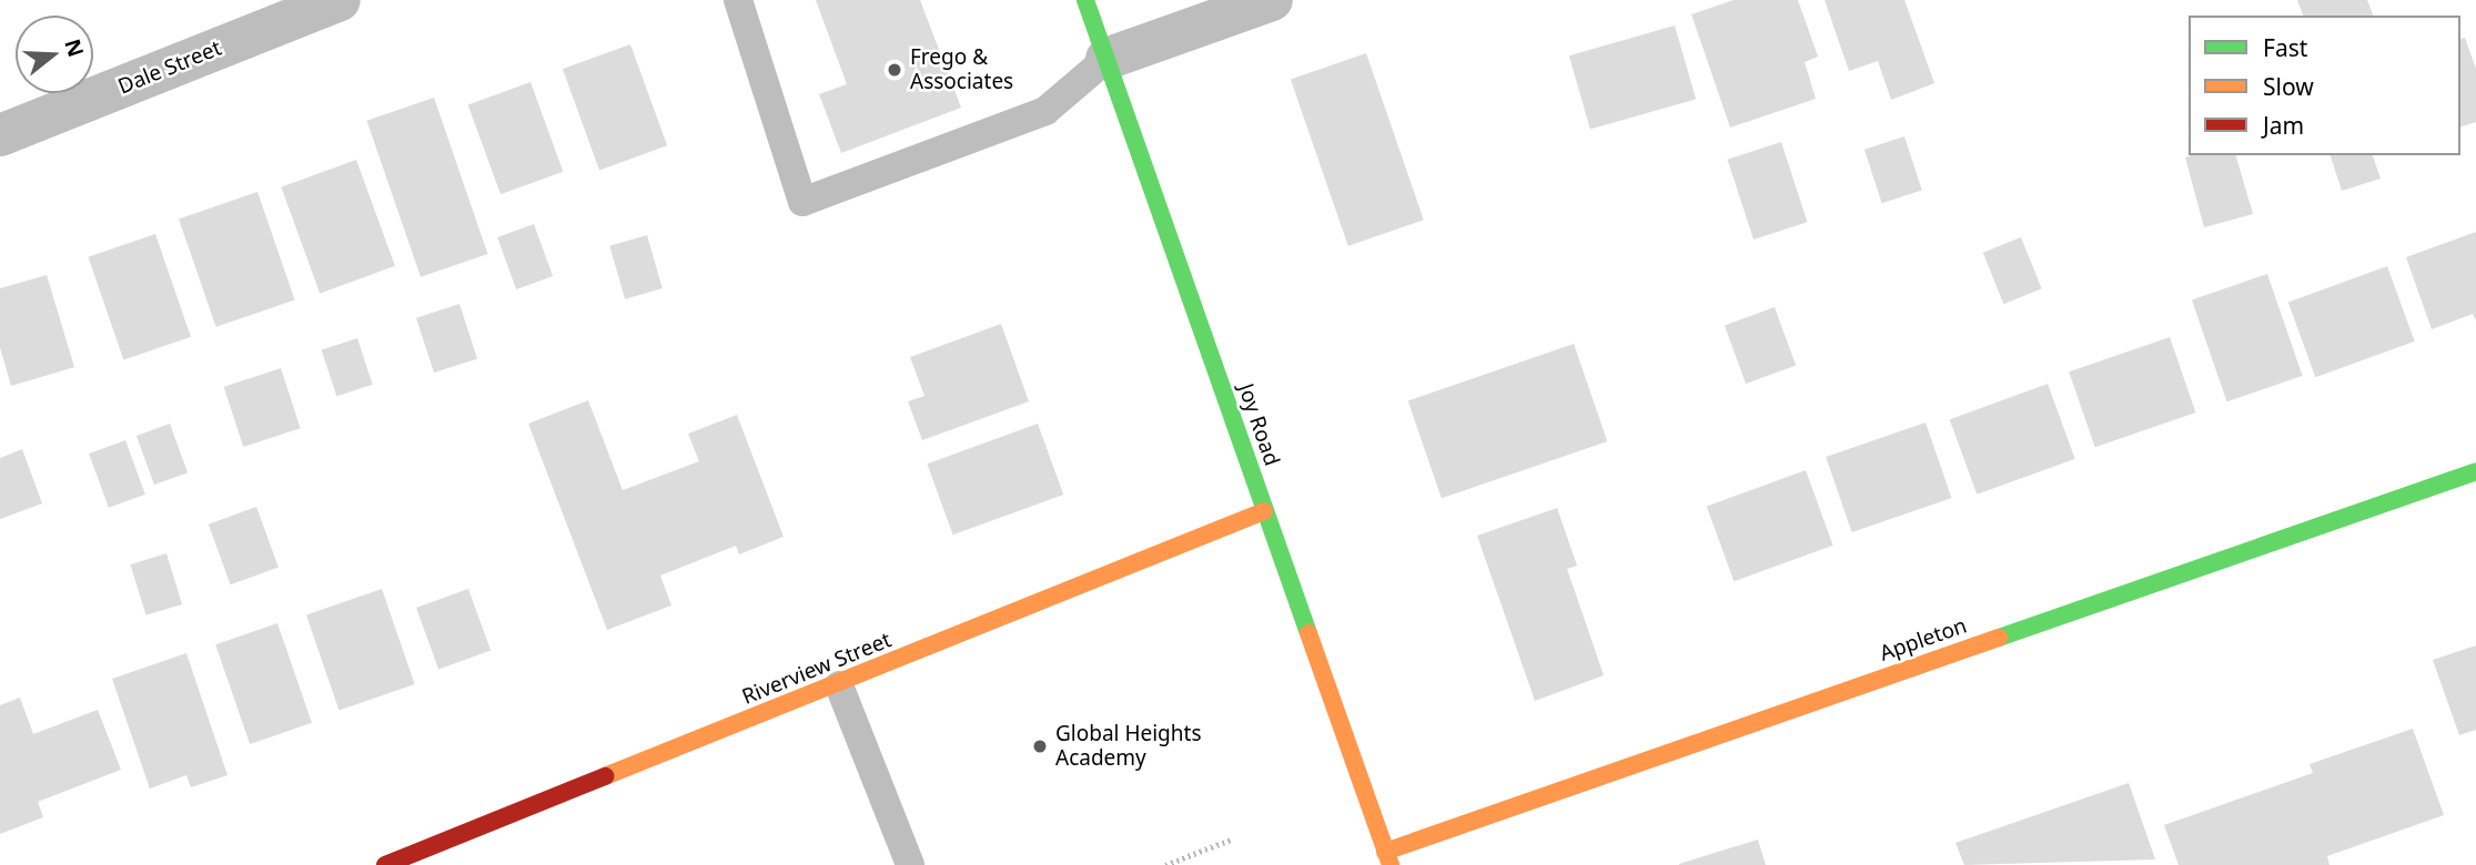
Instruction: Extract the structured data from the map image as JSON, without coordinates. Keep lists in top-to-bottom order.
{
  "streets": {
    "street": [
      "Dale Street",
      "Joy Road",
      "Appleton",
      "Riverview Street"
    ]
  },
  "crossings": [
    ["Joy Road", "Appleton"],
    ["Joy Road", "Riverview Street"]
  ],
  "places": ["Frego & Associates", "Global Heights Academy"],
  "legend": ["Fast", "Slow", "Jam"],
  "north": "right"
}
